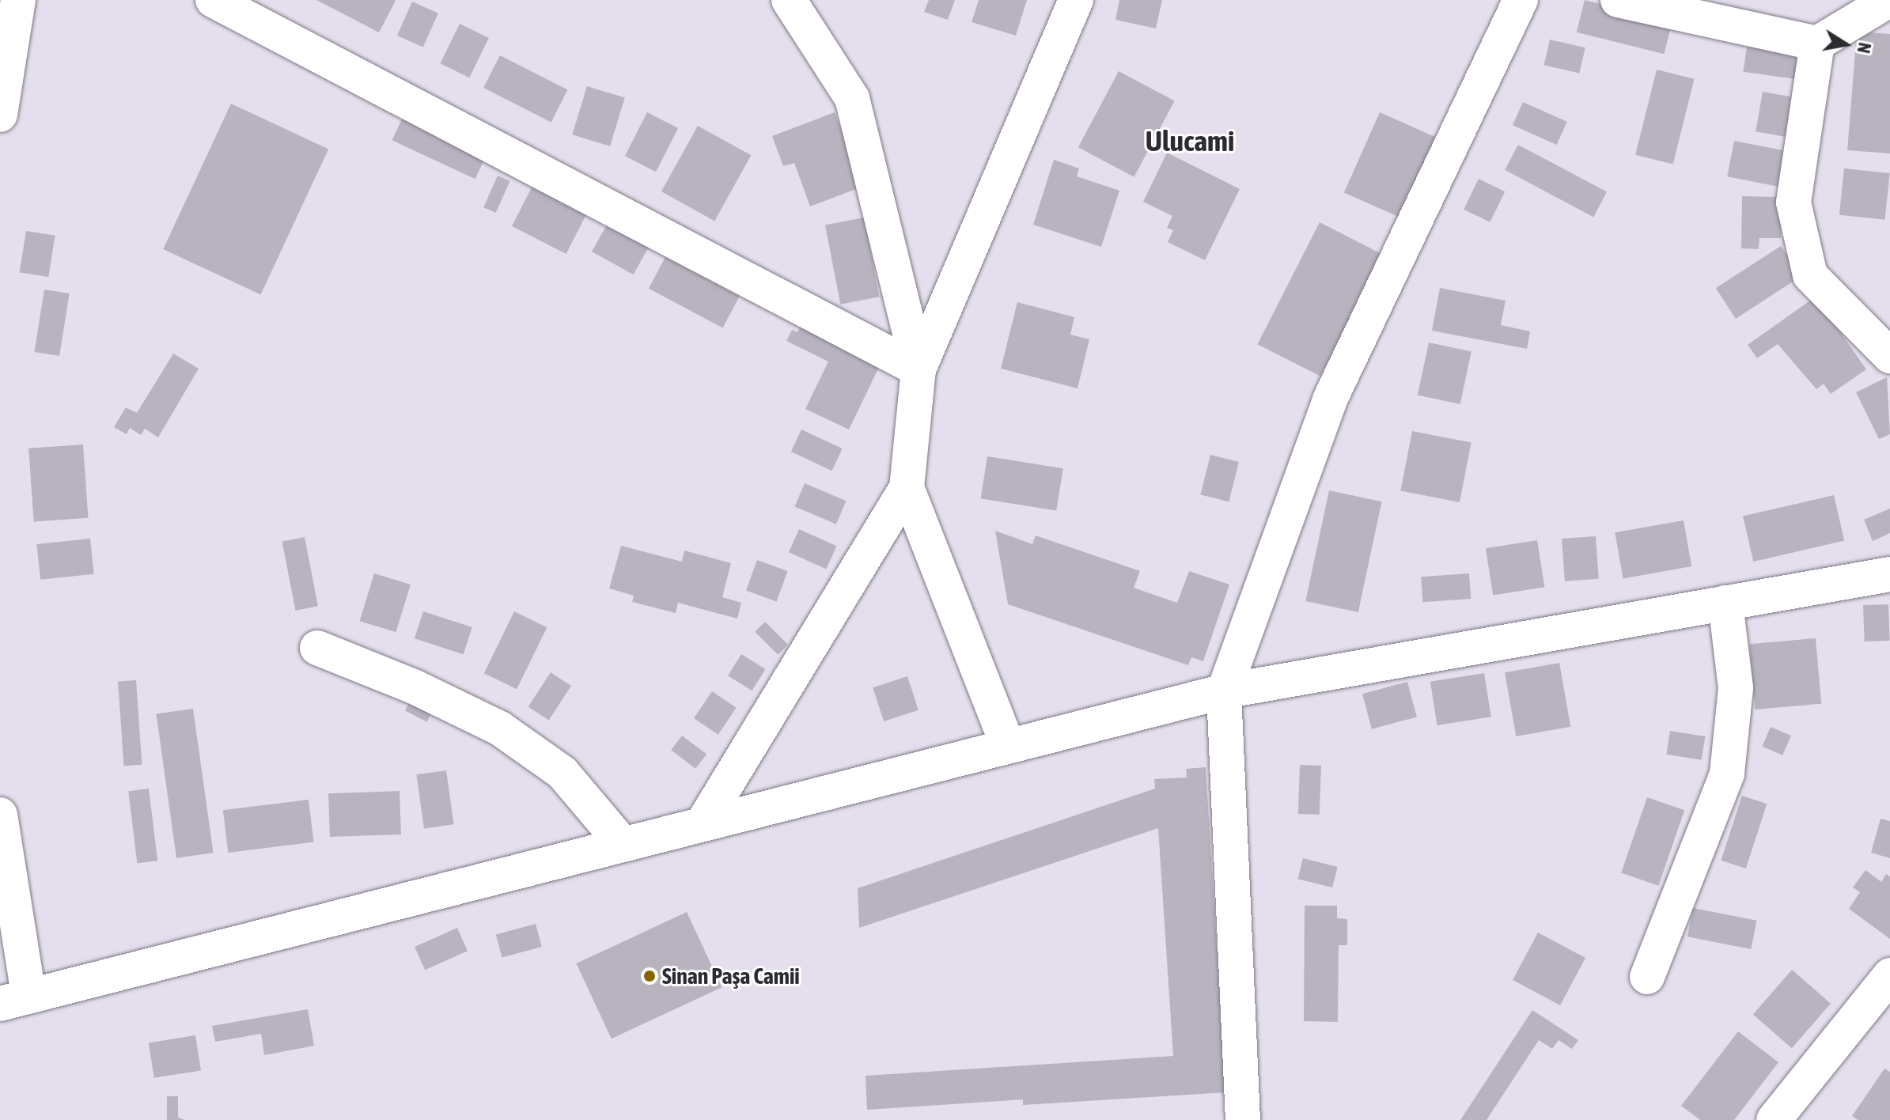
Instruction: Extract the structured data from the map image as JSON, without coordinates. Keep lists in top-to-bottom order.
{
  "districts": ["Ulucami"],
  "places": ["Sinan Paşa Camii"],
  "north": "right"
}
